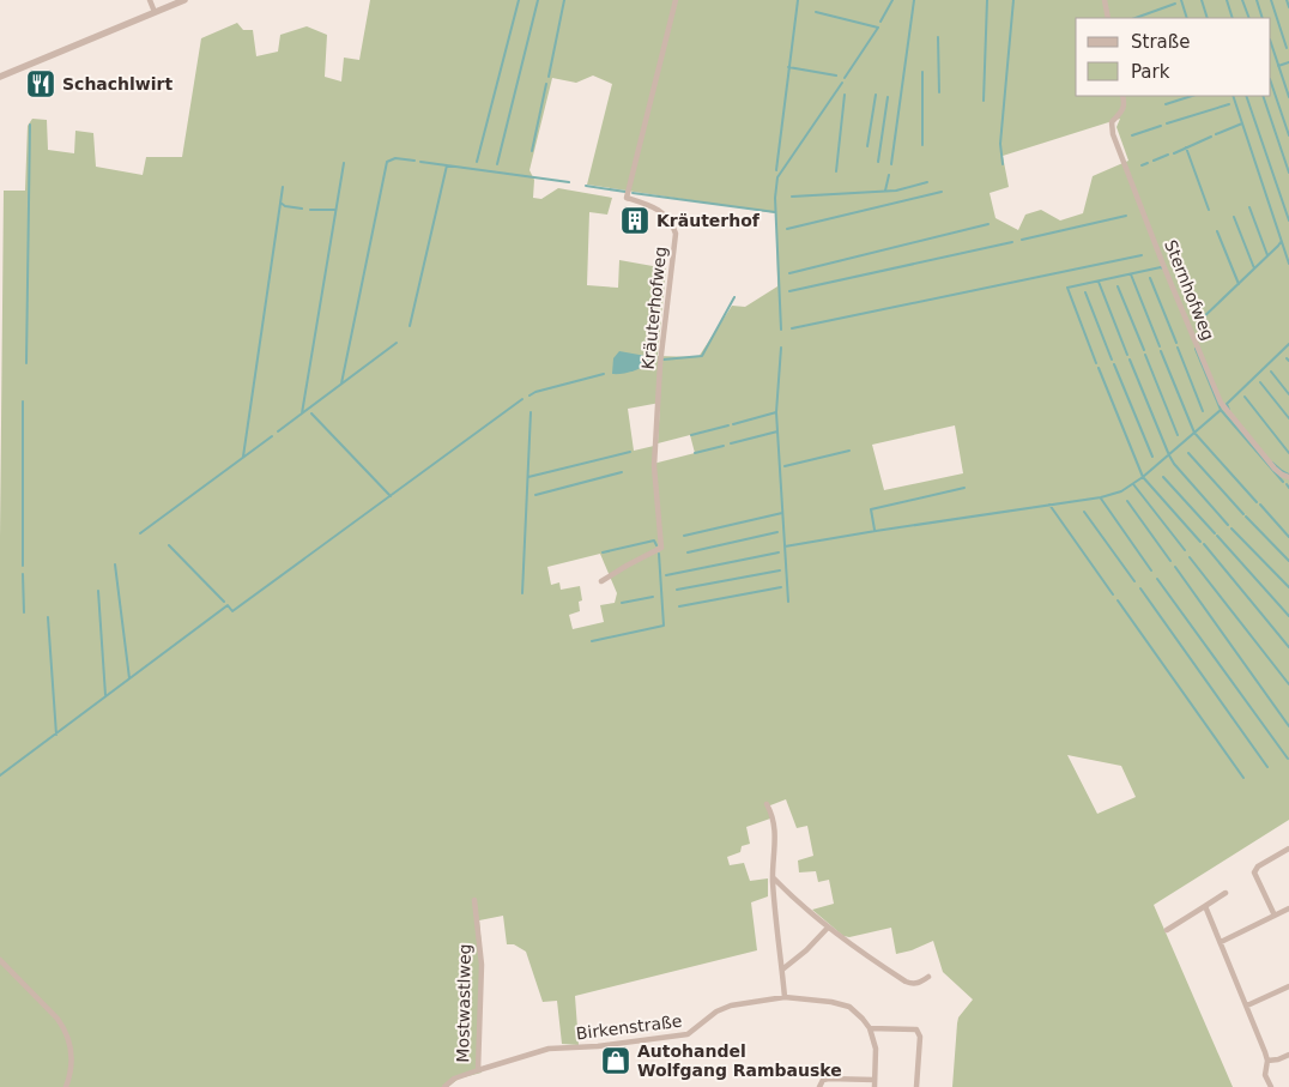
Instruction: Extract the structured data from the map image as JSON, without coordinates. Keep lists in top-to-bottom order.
{
  "streets": {
    "street": [
      "Sternhofweg",
      "Kräuterhofweg",
      "Mostwastlweg",
      "Birkenstraße"
    ]
  },
  "crossings": [
    ["Mostwastlweg", "Birkenstraße"]
  ],
  "places": {
    "restaurant": ["Schachlwirt"],
    "building": ["Kräuterhof"],
    "shop": ["Autohandel Wolfgang Rambauske"]
  },
  "legend": ["Straße", "Park"]
}
